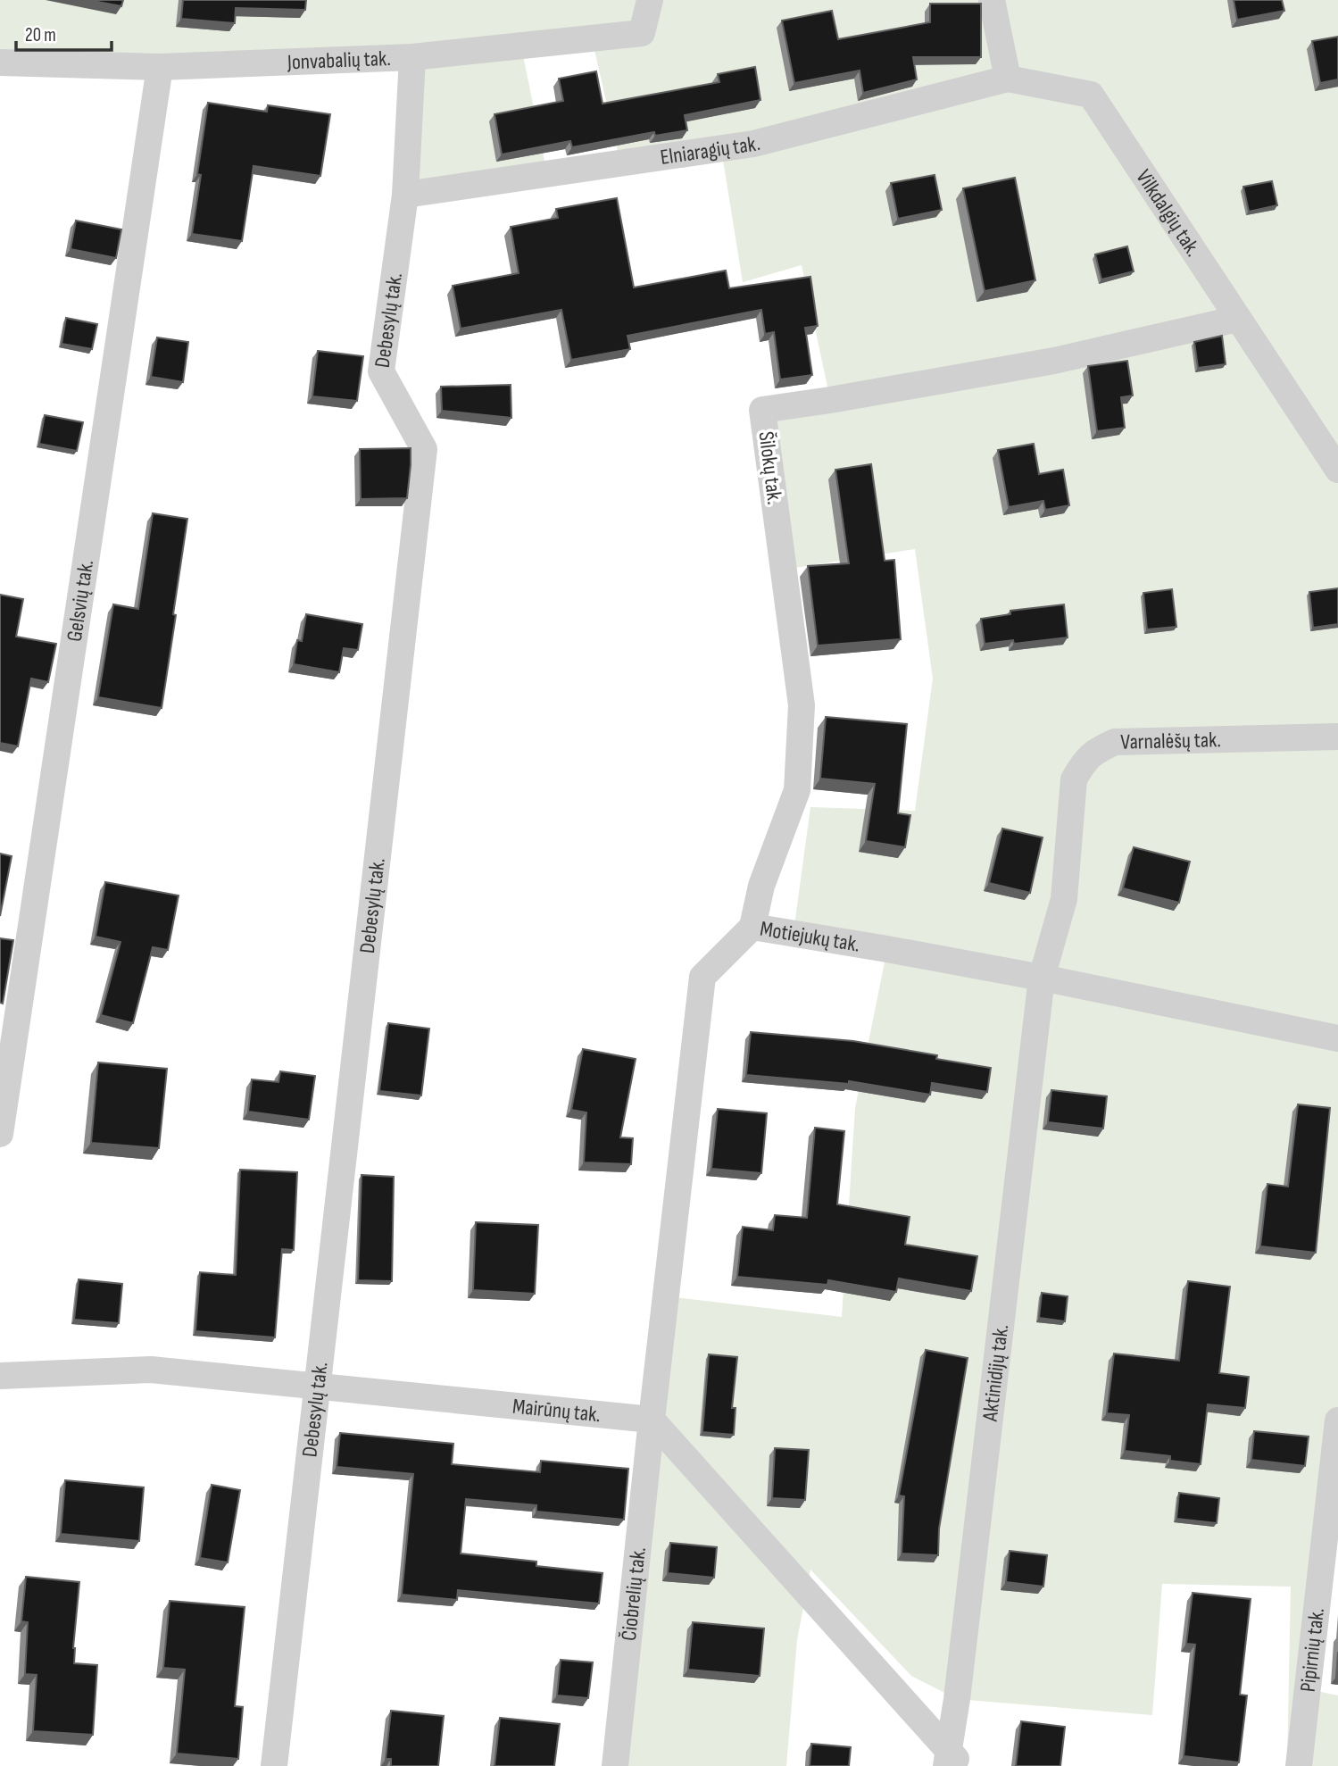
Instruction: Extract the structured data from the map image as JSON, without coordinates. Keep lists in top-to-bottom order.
{
  "streets": {
    "street": [
      "Jonvabalių tak.",
      "Elniaragių tak.",
      "Vilkdalgių tak.",
      "Debesylų tak.",
      "Šilokų tak.",
      "Gelsvių tak.",
      "Varnalėšų tak.",
      "Motiejukų tak.",
      "Aktinidijų tak.",
      "Mairūnų tak.",
      "Čiobrelių tak.",
      "Pipirnių tak."
    ]
  },
  "crossings": [
    ["Jonvabalių tak.", "Debesylų tak."],
    ["Jonvabalių tak.", "Gelsvių tak."],
    ["Elniaragių tak.", "Vilkdalgių tak."],
    ["Elniaragių tak.", "Debesylų tak."],
    ["Vilkdalgių tak.", "Šilokų tak."],
    ["Debesylų tak.", "Mairūnų tak."],
    ["Šilokų tak.", "Motiejukų tak."],
    ["Varnalėšų tak.", "Motiejukų tak."],
    ["Varnalėšų tak.", "Aktinidijų tak."],
    ["Motiejukų tak.", "Aktinidijų tak."],
    ["Motiejukų tak.", "Mairūnų tak."],
    ["Motiejukų tak.", "Čiobrelių tak."],
    ["Mairūnų tak.", "Čiobrelių tak."]
  ],
  "scale_bar": "20 m"
}
